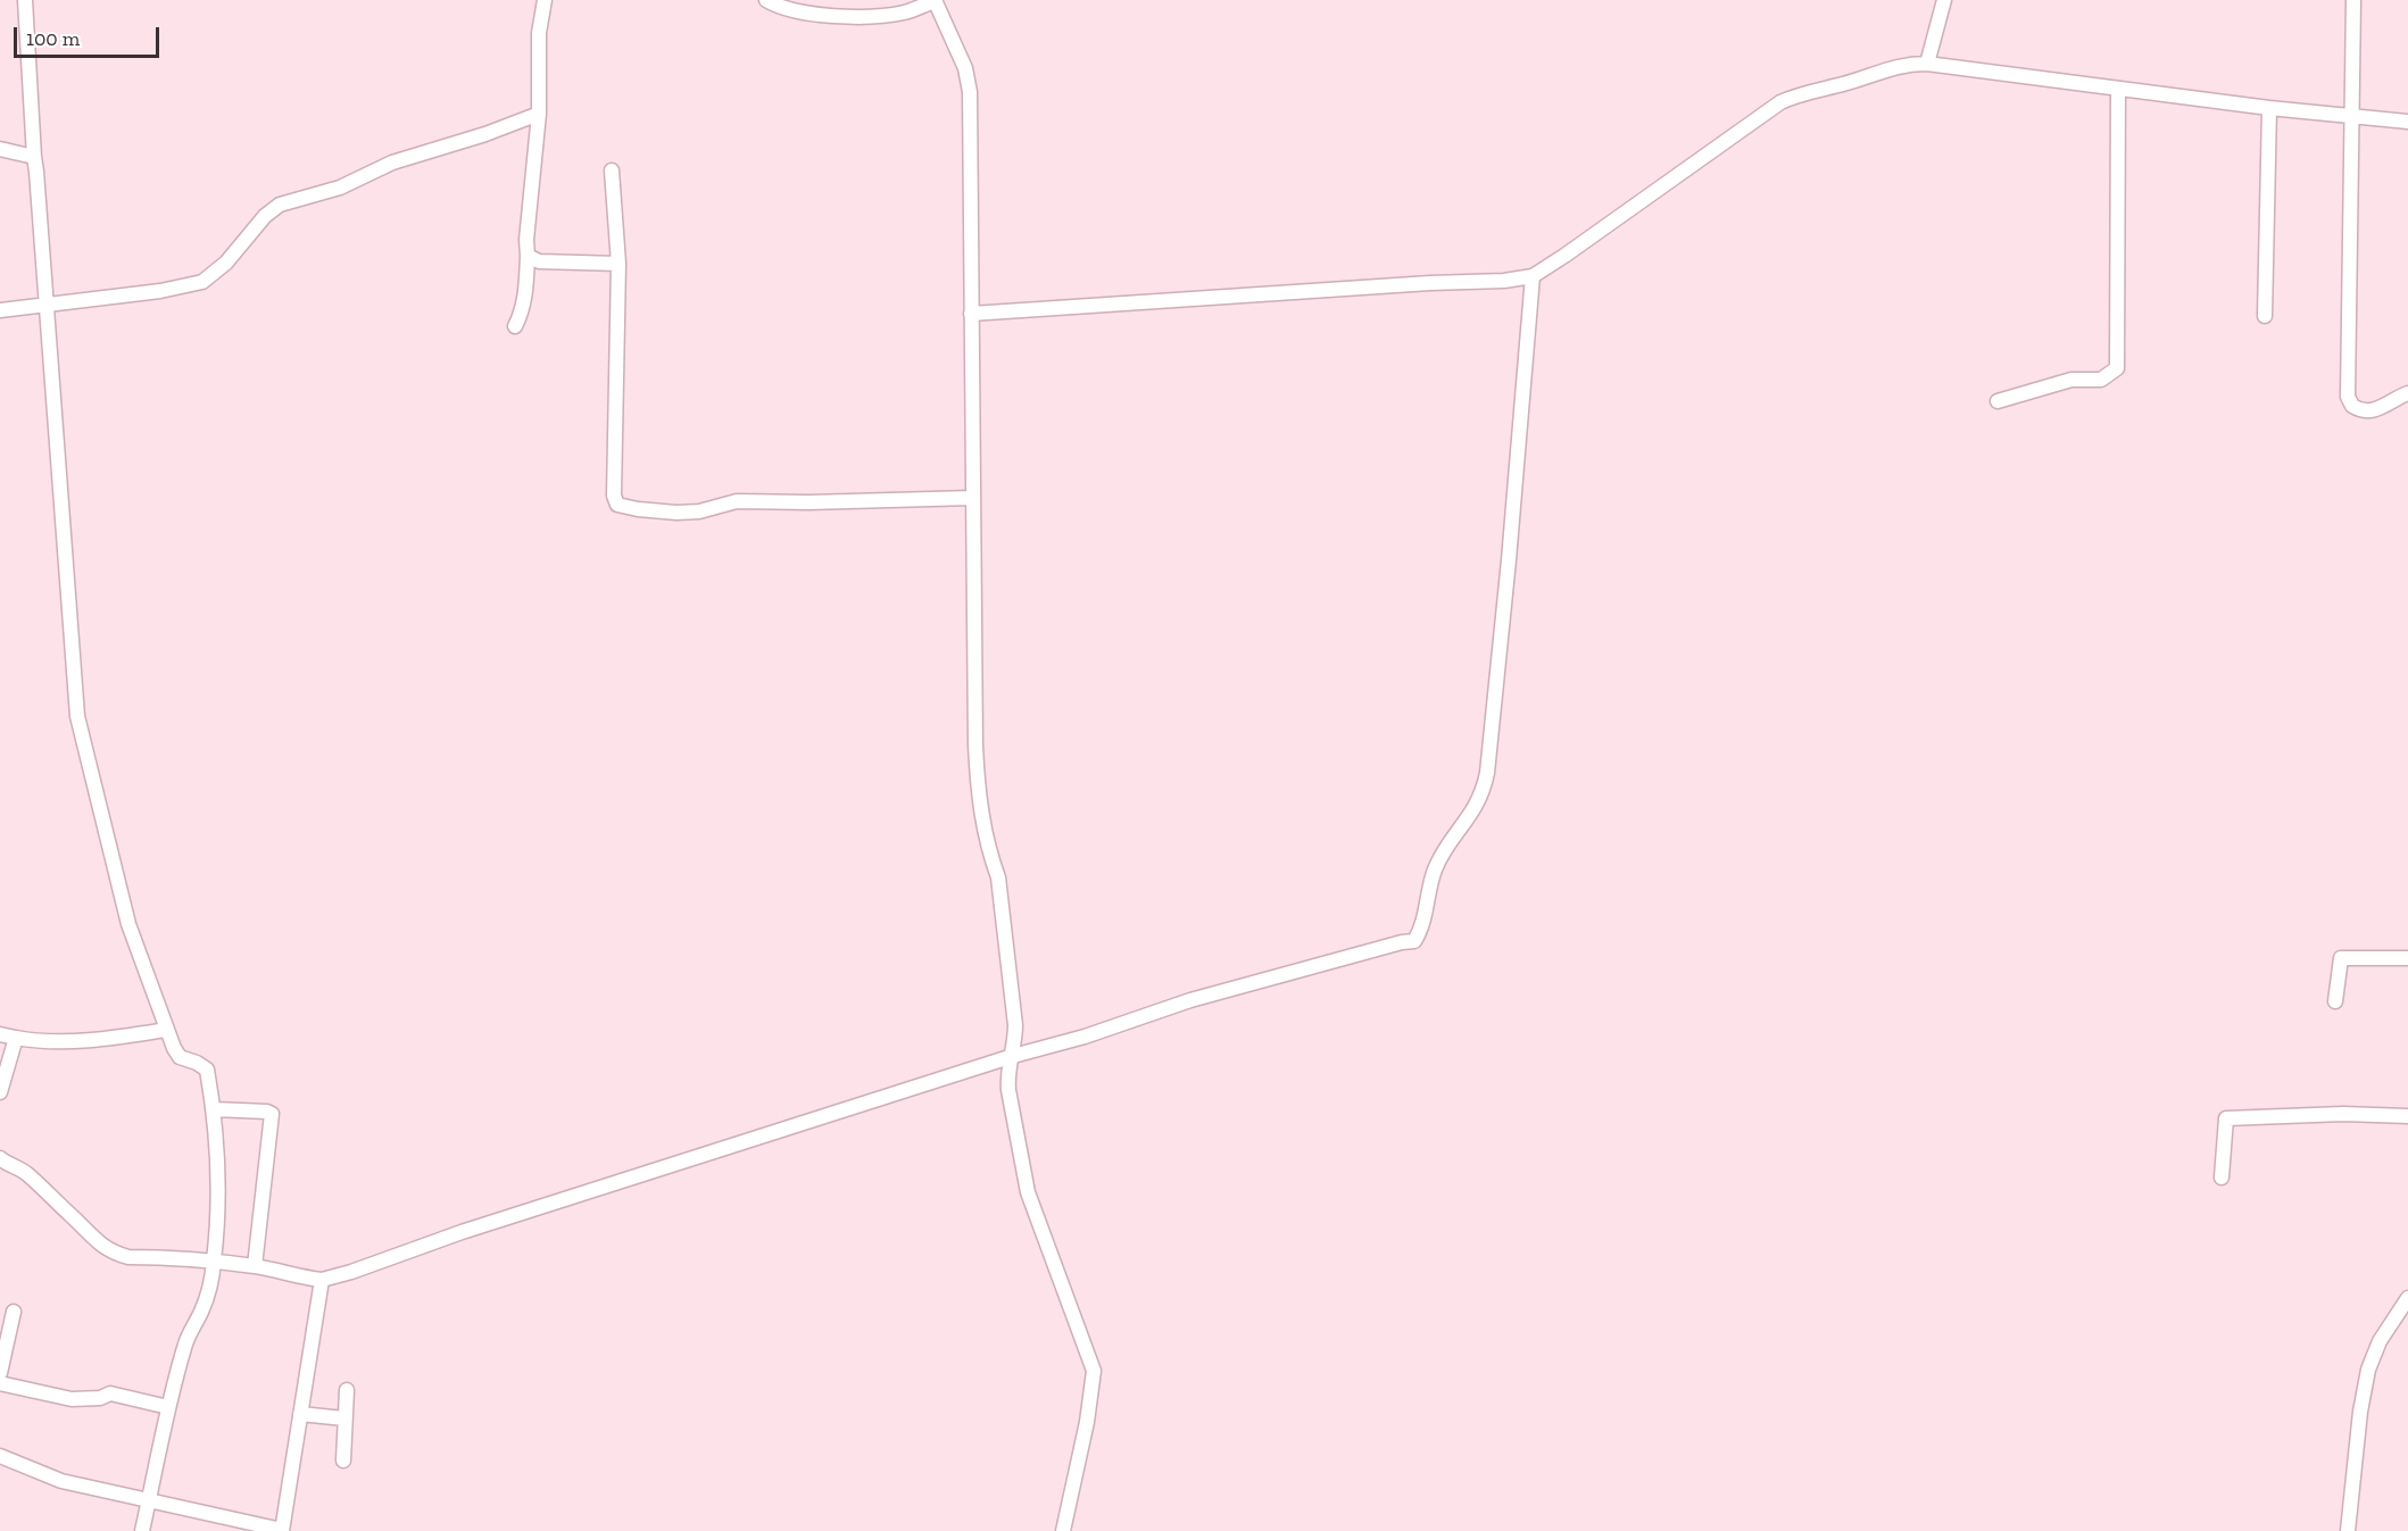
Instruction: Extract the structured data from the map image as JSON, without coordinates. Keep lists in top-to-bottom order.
{
  "scale_bar": "100 m"
}
